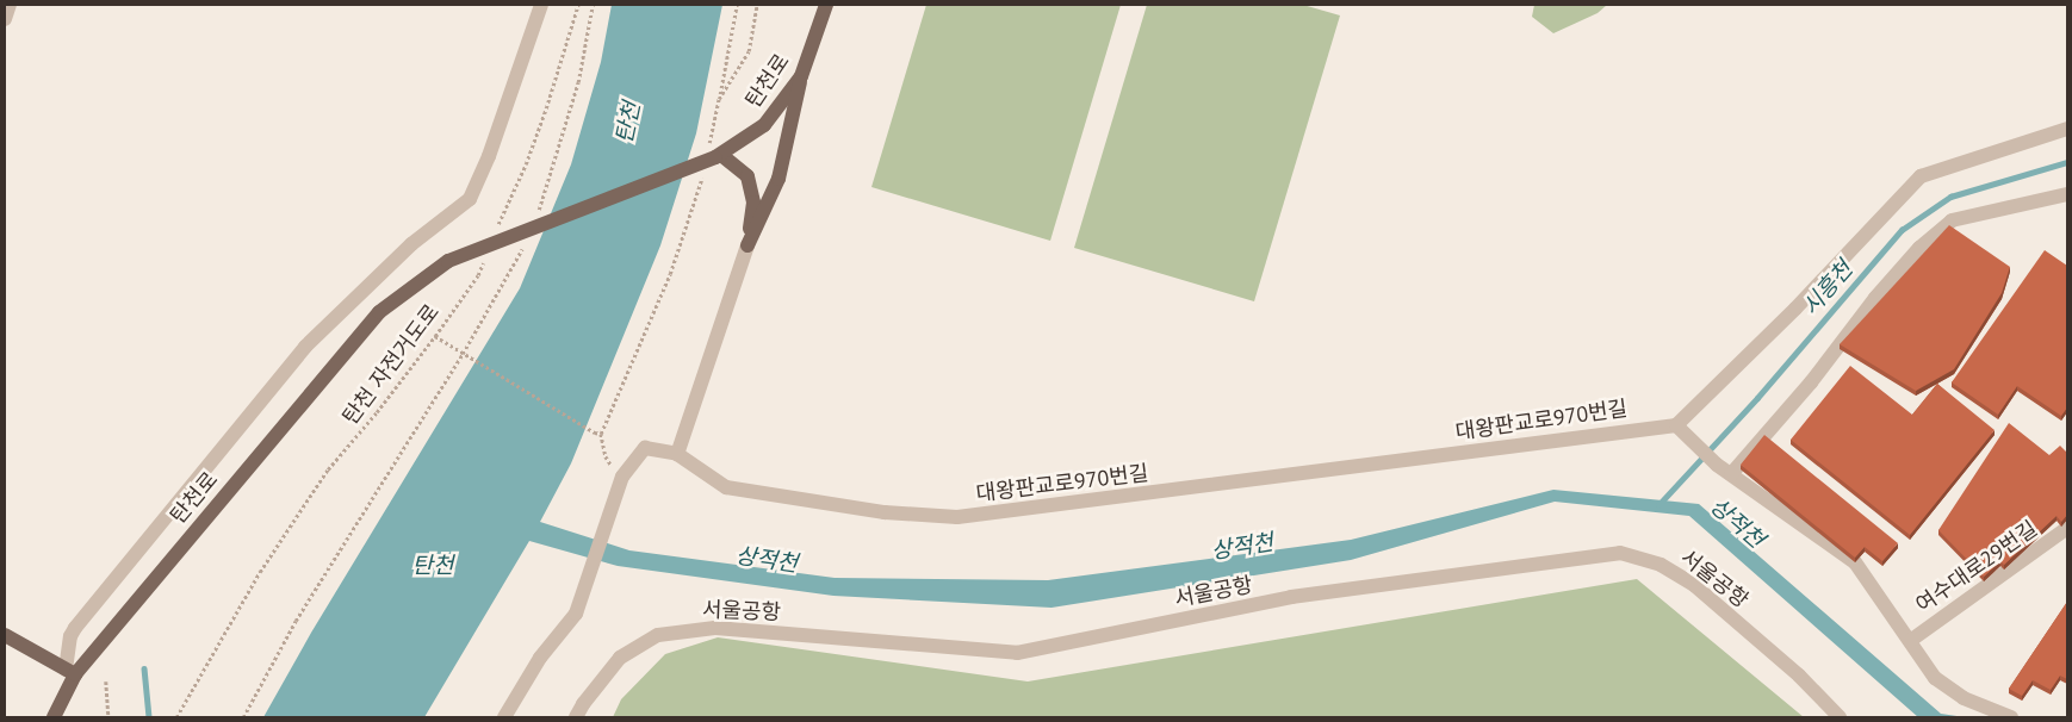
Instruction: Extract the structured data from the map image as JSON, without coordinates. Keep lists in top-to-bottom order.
{
  "streets": {
    "main road": ["탄천로"],
    "street": ["대왕판교로970번길", "여수대로29번길", "서울공항"],
    "path": ["탄천 자전거도로"]
  },
  "water": ["탄천", "시흥천", "상적천"]
}
